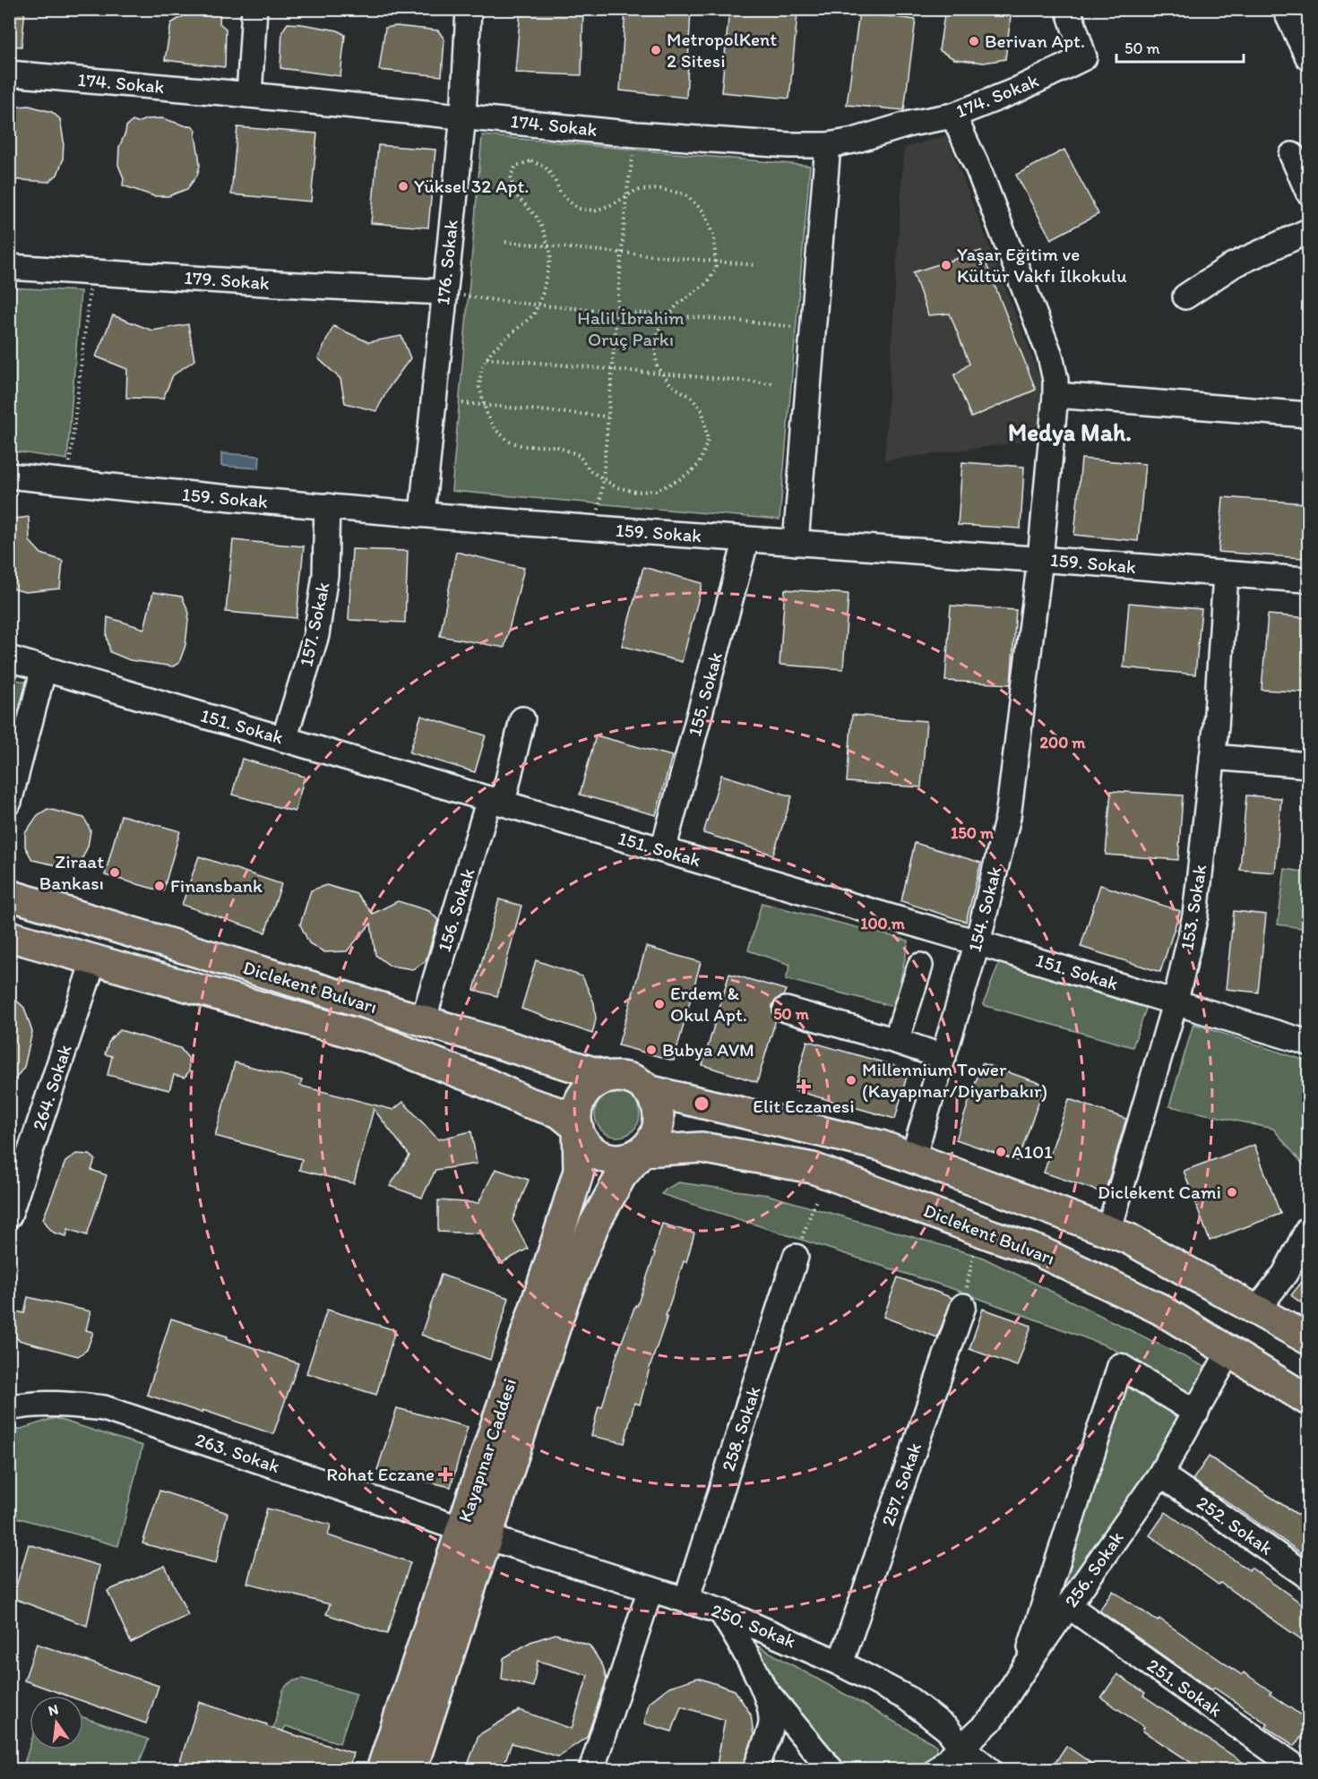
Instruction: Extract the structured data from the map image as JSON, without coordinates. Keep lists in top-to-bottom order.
{
  "streets": {
    "main road": ["Diclekent Bulvarı", "Kayapınar Caddesi"],
    "street": [
      "174. Sokak",
      "176. Sokak",
      "179. Sokak",
      "159. Sokak",
      "157. Sokak",
      "155. Sokak",
      "151. Sokak",
      "153. Sokak",
      "154. Sokak",
      "156. Sokak",
      "264. Sokak",
      "258. Sokak",
      "263. Sokak",
      "257. Sokak",
      "252. Sokak",
      "256. Sokak",
      "250. Sokak",
      "251. Sokak"
    ]
  },
  "crossings": [
    ["174. Sokak", "176. Sokak"],
    ["174. Sokak", "154. Sokak"],
    ["176. Sokak", "179. Sokak"],
    ["176. Sokak", "159. Sokak"],
    ["159. Sokak", "157. Sokak"],
    ["159. Sokak", "155. Sokak"],
    ["159. Sokak", "153. Sokak"],
    ["159. Sokak", "154. Sokak"],
    ["157. Sokak", "151. Sokak"],
    ["155. Sokak", "151. Sokak"],
    ["151. Sokak", "153. Sokak"],
    ["151. Sokak", "154. Sokak"],
    ["151. Sokak", "156. Sokak"],
    ["156. Sokak", "Diclekent Bulvarı"],
    ["Diclekent Bulvarı", "264. Sokak"],
    ["Diclekent Bulvarı", "Kayapınar Caddesi"],
    ["Diclekent Bulvarı", "256. Sokak"],
    ["258. Sokak", "250. Sokak"],
    ["Kayapınar Caddesi", "263. Sokak"],
    ["Kayapınar Caddesi", "250. Sokak"],
    ["263. Sokak", "250. Sokak"],
    ["257. Sokak", "250. Sokak"],
    ["252. Sokak", "256. Sokak"],
    ["256. Sokak", "250. Sokak"],
    ["256. Sokak", "251. Sokak"]
  ],
  "districts": ["Medya Mah."],
  "parks": ["Halil İbrahim Oruç Parkı"],
  "places": {
    "other": [
      "Berivan Apt.",
      "MetropolKent 2 Sitesi",
      "Yüksel 32 Apt.",
      "Yaşar Eğitim ve Kültür Vakfı İlkokulu",
      "Ziraat Bankası",
      "Finansbank",
      "Erdem & Okul Apt.",
      "Bubya AVM",
      "Millennium Tower (Kayapınar/Diyarbakır)",
      "A101",
      "Diclekent Cami"
    ],
    "health": ["Elit Eczanesi", "Rohat Eczane"]
  },
  "scale_bar": "50 m",
  "north": "top",
  "rings": [
    "200 m",
    "150 m",
    "100 m",
    "50 m"
  ]
}
